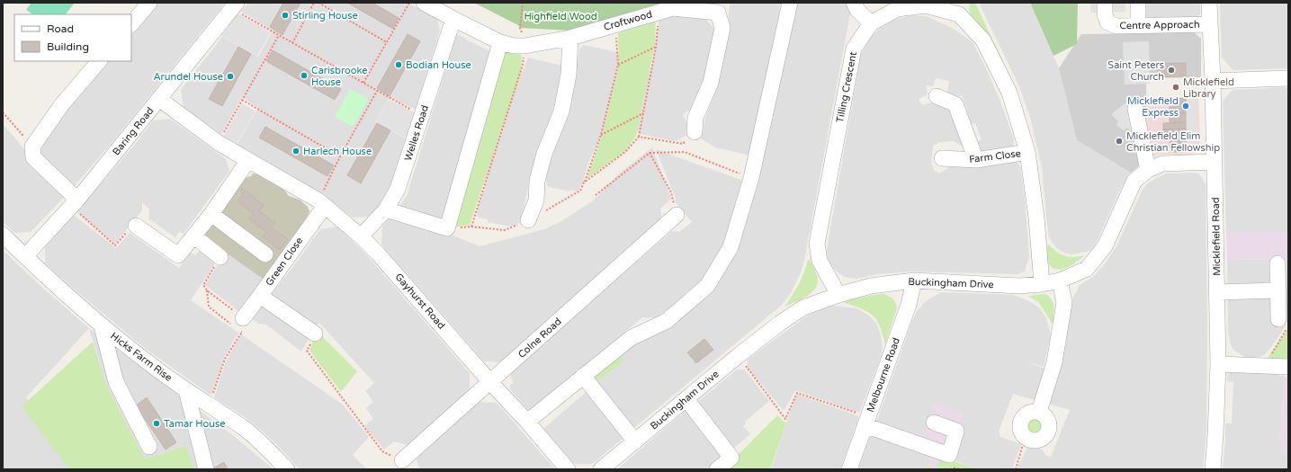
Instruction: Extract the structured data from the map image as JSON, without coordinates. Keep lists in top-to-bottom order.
{
  "streets": {
    "street": [
      "Croftwood",
      "Centre Approach",
      "Tilling Crescent",
      "Baring Road",
      "Welles Road",
      "Farm Close",
      "Micklefield Road",
      "Green Close",
      "Buckingham Drive",
      "Gayhurst Road",
      "Colne Road",
      "Hicks Farm Rise",
      "Melbourne Road"
    ]
  },
  "crossings": [
    ["Croftwood", "Welles Road"],
    ["Centre Approach", "Micklefield Road"],
    ["Tilling Crescent", "Farm Close"],
    ["Tilling Crescent", "Buckingham Drive"],
    ["Baring Road", "Gayhurst Road"],
    ["Baring Road", "Hicks Farm Rise"],
    ["Welles Road", "Gayhurst Road"],
    ["Micklefield Road", "Buckingham Drive"],
    ["Green Close", "Gayhurst Road"],
    ["Buckingham Drive", "Melbourne Road"],
    ["Gayhurst Road", "Colne Road"]
  ],
  "parks": ["Highfield Wood"],
  "places": [
    "Stirling House",
    "Bodian House",
    "Saint Peters Church",
    "Carisbrooke House",
    "Arundel House",
    "Micklefield Library",
    "Micklefield Express",
    "Micklefield Elim Christian Fellowship",
    "Harlech House",
    "Tamar House"
  ],
  "legend": ["Road", "Building"]
}
